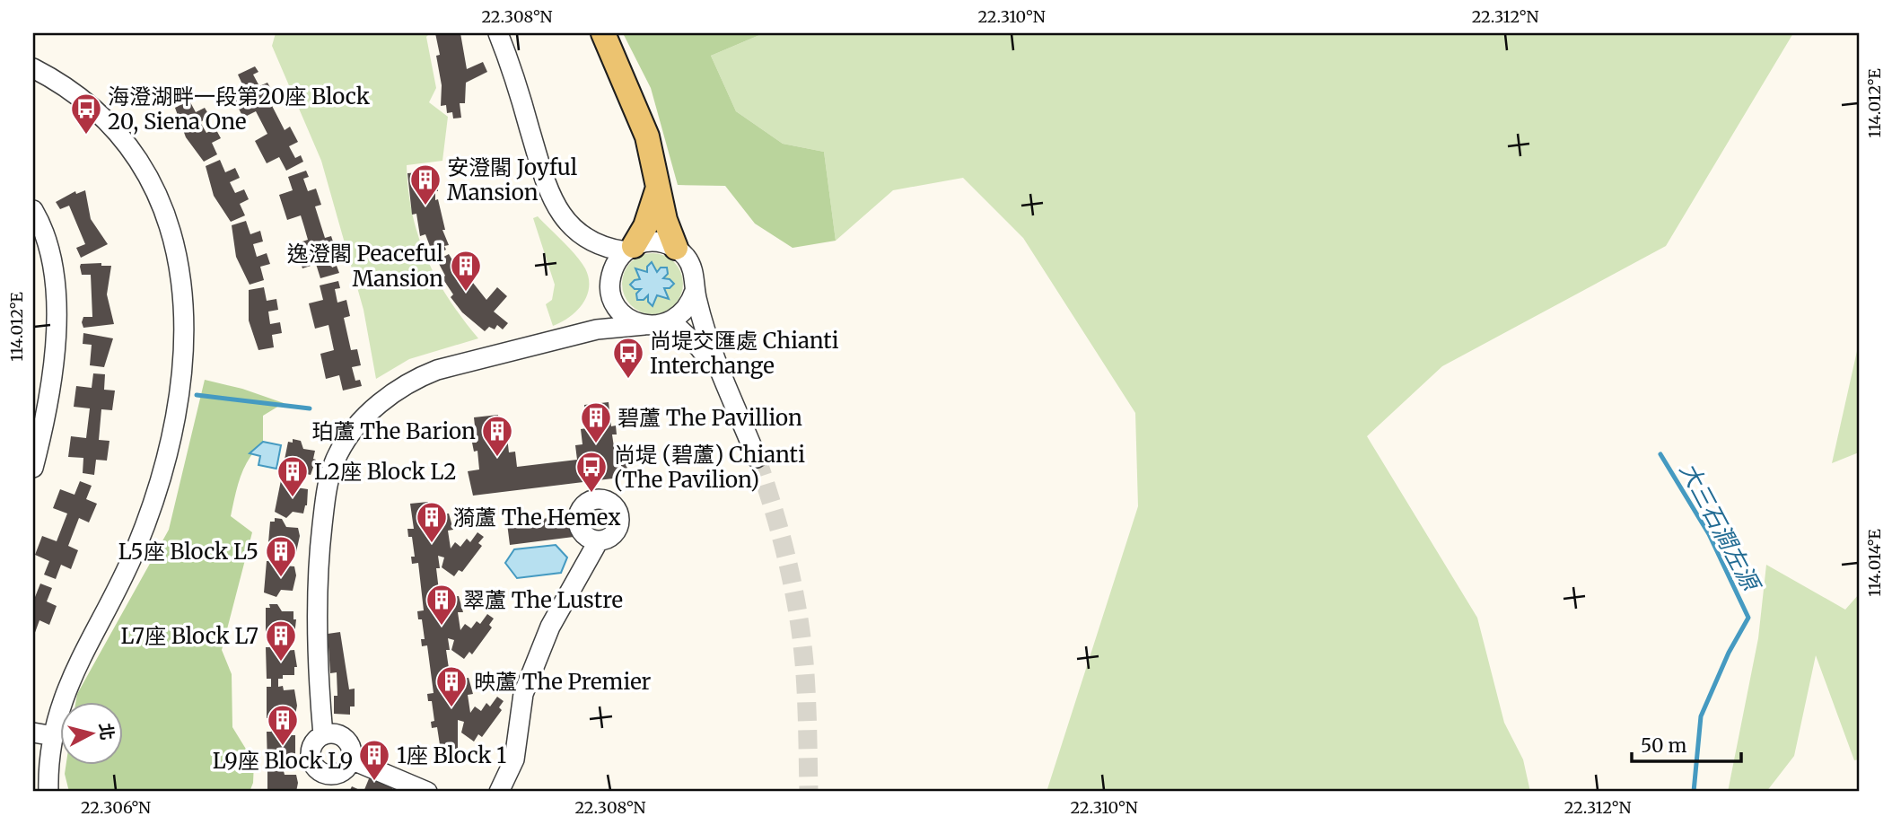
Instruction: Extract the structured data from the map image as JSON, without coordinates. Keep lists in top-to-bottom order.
{
  "water": ["大三石澗左源"],
  "places": {
    "bus stop": ["海澄湖畔一段第20座 Block 20, Siena One", "尚堤交匯處 Chianti Interchange", "尚堤 (碧蘆) Chianti (The Pavilion)"],
    "building": [
      "安澄閣 Joyful Mansion",
      "逸澄閣 Peaceful Mansion",
      "碧蘆 The Pavillion",
      "珀蘆 The Barion",
      "L2座 Block L2",
      "漪蘆 The Hemex",
      "L5座 Block L5",
      "翠蘆 The Lustre",
      "L7座 Block L7",
      "映蘆 The Premier",
      "L9座 Block L9",
      "1座 Block 1"
    ]
  },
  "scale_bar": "50 m",
  "north": "right",
  "coordinates": [
    "22.308°N",
    "22.310°N",
    "22.312°N",
    "114.012°E",
    "114.014°E",
    "22.306°N"
  ]
}
